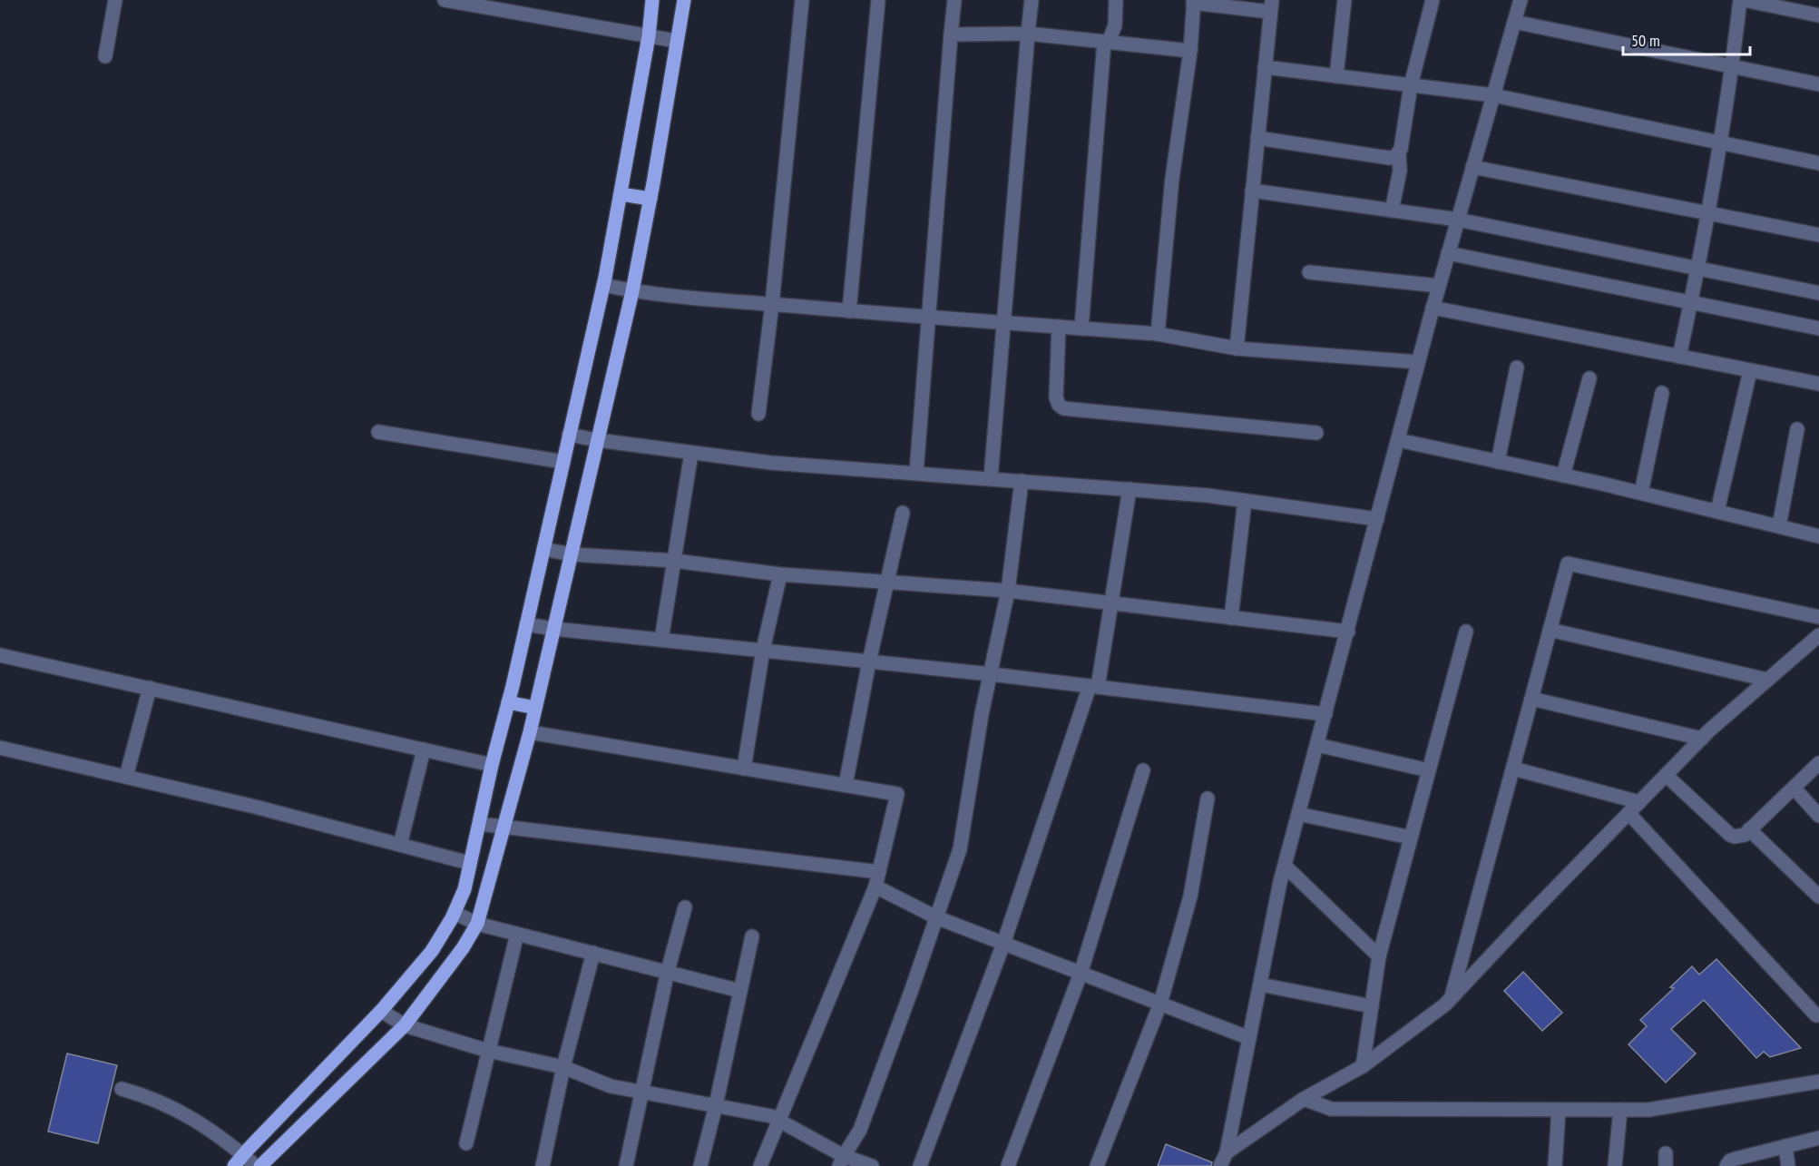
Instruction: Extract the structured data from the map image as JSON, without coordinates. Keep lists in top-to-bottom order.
{
  "scale_bar": "50 m"
}
